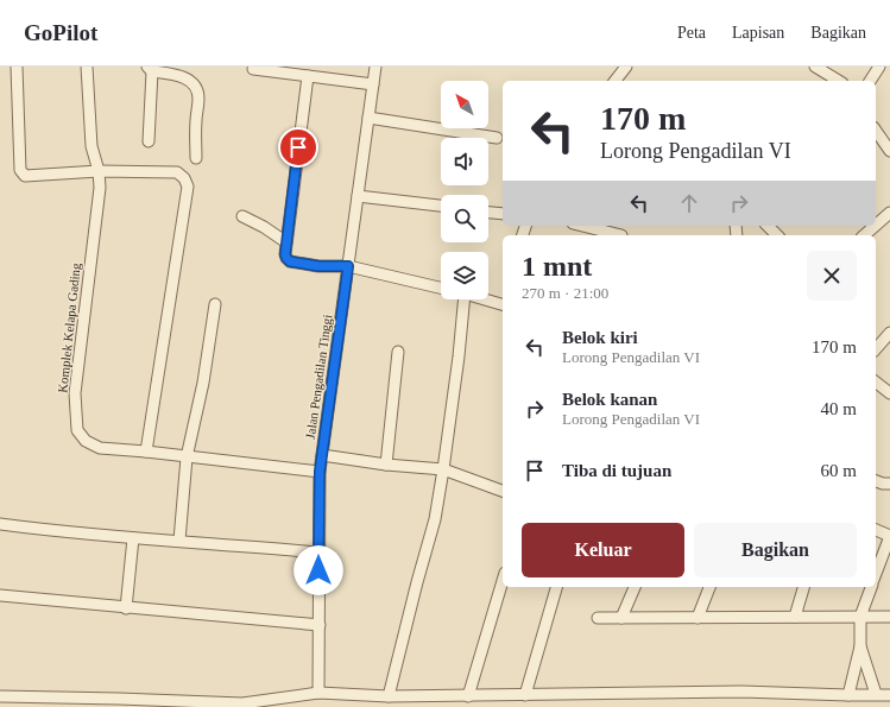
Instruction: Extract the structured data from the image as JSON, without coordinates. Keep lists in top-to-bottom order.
{
  "streets": {
    "street": ["Komplek Kelapa Gading", "Jalan Pengadilan Tinggi"]
  },
  "crossings": [
    ["Komplek Kelapa Gading", "Jalan Pengadilan Tinggi"]
  ],
  "north": "top left",
  "page": {
    "header": "GoPilot",
    "nav": ["Peta", "Lapisan", "Bagikan"],
    "turn": ["170 m", "Lorong Pengadilan VI"],
    "heading": ["1 mnt", "270 m · 21:00"],
    "list": [
      {
        "name": "Belok kiri",
        "note": "Lorong Pengadilan VI",
        "value": "170 m"
      },
      {
        "name": "Belok kanan",
        "note": "Lorong Pengadilan VI",
        "value": "40 m"
      },
      {
        "name": "Tiba di tujuan",
        "value": "60 m"
      }
    ],
    "buttons": ["Keluar", "Bagikan"]
  }
}
